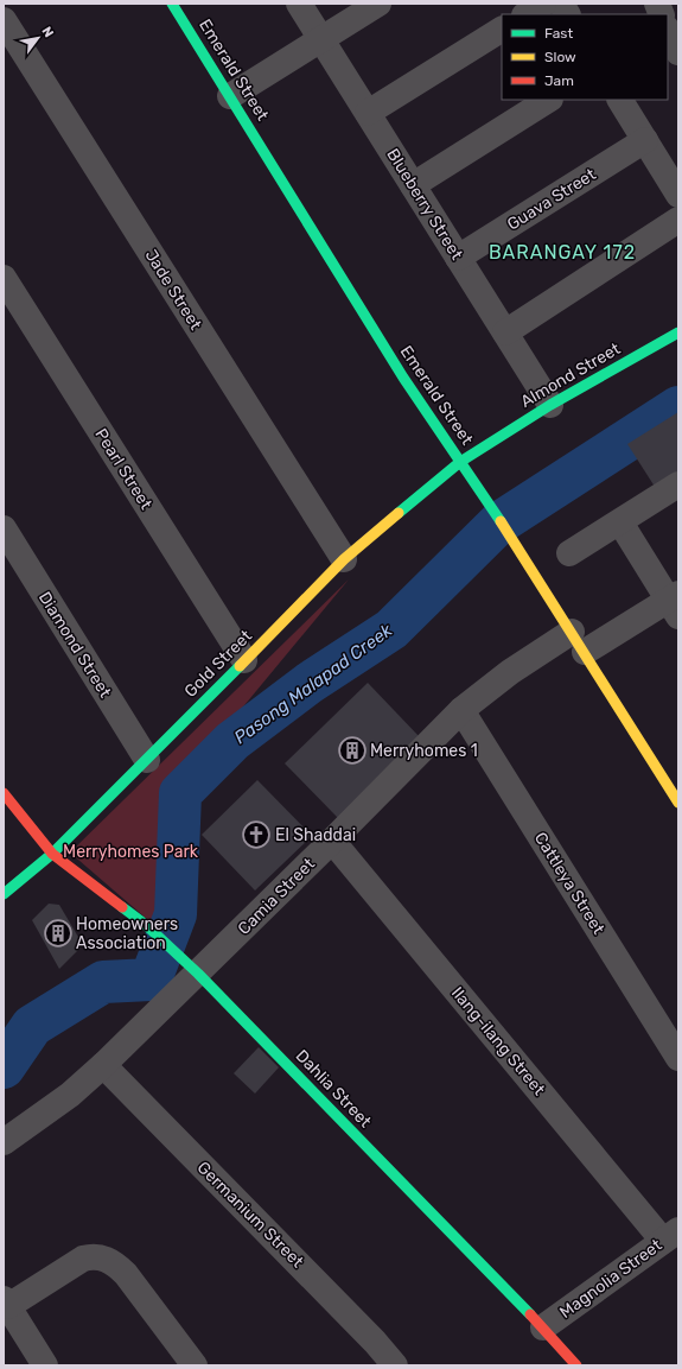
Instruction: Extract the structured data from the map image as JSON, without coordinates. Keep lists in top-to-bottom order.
{
  "streets": {
    "street": [
      "Emerald Street",
      "Guava Street",
      "Blueberry Street",
      "Jade Street",
      "Almond Street",
      "Pearl Street",
      "Diamond Street",
      "Gold Street",
      "Cattleya Street",
      "Camia Street",
      "Ilang-ilang Street",
      "Dahlia Street",
      "Germanium Street",
      "Magnolia Street"
    ]
  },
  "crossings": [
    ["Emerald Street", "Almond Street"],
    ["Emerald Street", "Gold Street"],
    ["Emerald Street", "Camia Street"],
    ["Guava Street", "Blueberry Street"],
    ["Blueberry Street", "Almond Street"],
    ["Jade Street", "Gold Street"],
    ["Almond Street", "Gold Street"],
    ["Pearl Street", "Gold Street"],
    ["Diamond Street", "Gold Street"],
    ["Gold Street", "Dahlia Street"],
    ["Cattleya Street", "Camia Street"],
    ["Camia Street", "Ilang-ilang Street"],
    ["Camia Street", "Dahlia Street"],
    ["Camia Street", "Germanium Street"],
    ["Ilang-ilang Street", "Magnolia Street"],
    ["Dahlia Street", "Magnolia Street"]
  ],
  "districts": ["BARANGAY 172"],
  "water": ["Pasong Malapad Creek"],
  "parks": ["Merryhomes Park"],
  "places": {
    "building": ["Merryhomes 1", "Homeowners Association"],
    "church": ["El Shaddai"]
  },
  "legend": ["Fast", "Slow", "Jam"],
  "north": "top right"
}
